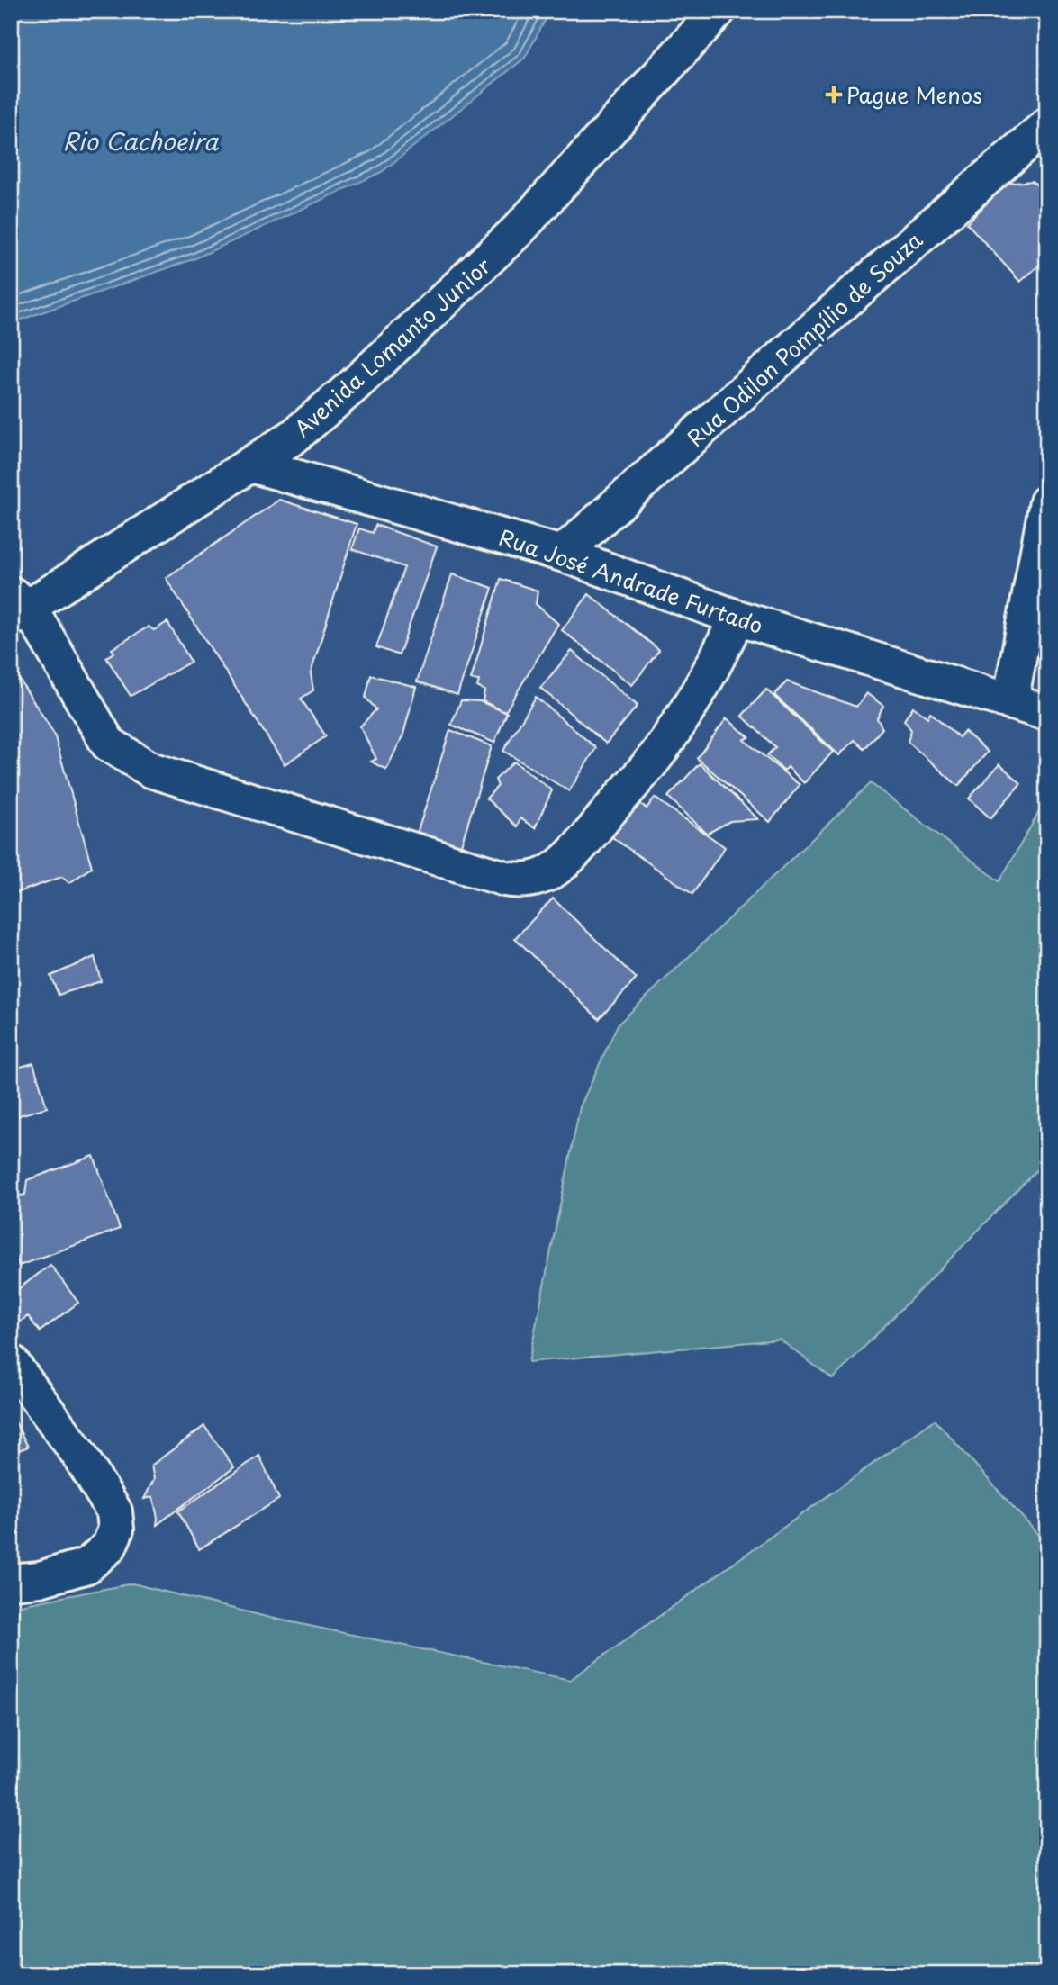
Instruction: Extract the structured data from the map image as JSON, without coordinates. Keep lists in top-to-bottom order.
{
  "streets": {
    "street": ["Rua Odilon Pompílio de Souza", "Avenida Lomanto Junior", "Rua José Andrade Furtado"]
  },
  "crossings": [
    ["Rua Odilon Pompílio de Souza", "Rua José Andrade Furtado"],
    ["Avenida Lomanto Junior", "Rua José Andrade Furtado"]
  ],
  "water": ["Rio Cachoeira"],
  "places": {
    "health": ["Pague Menos"]
  }
}
